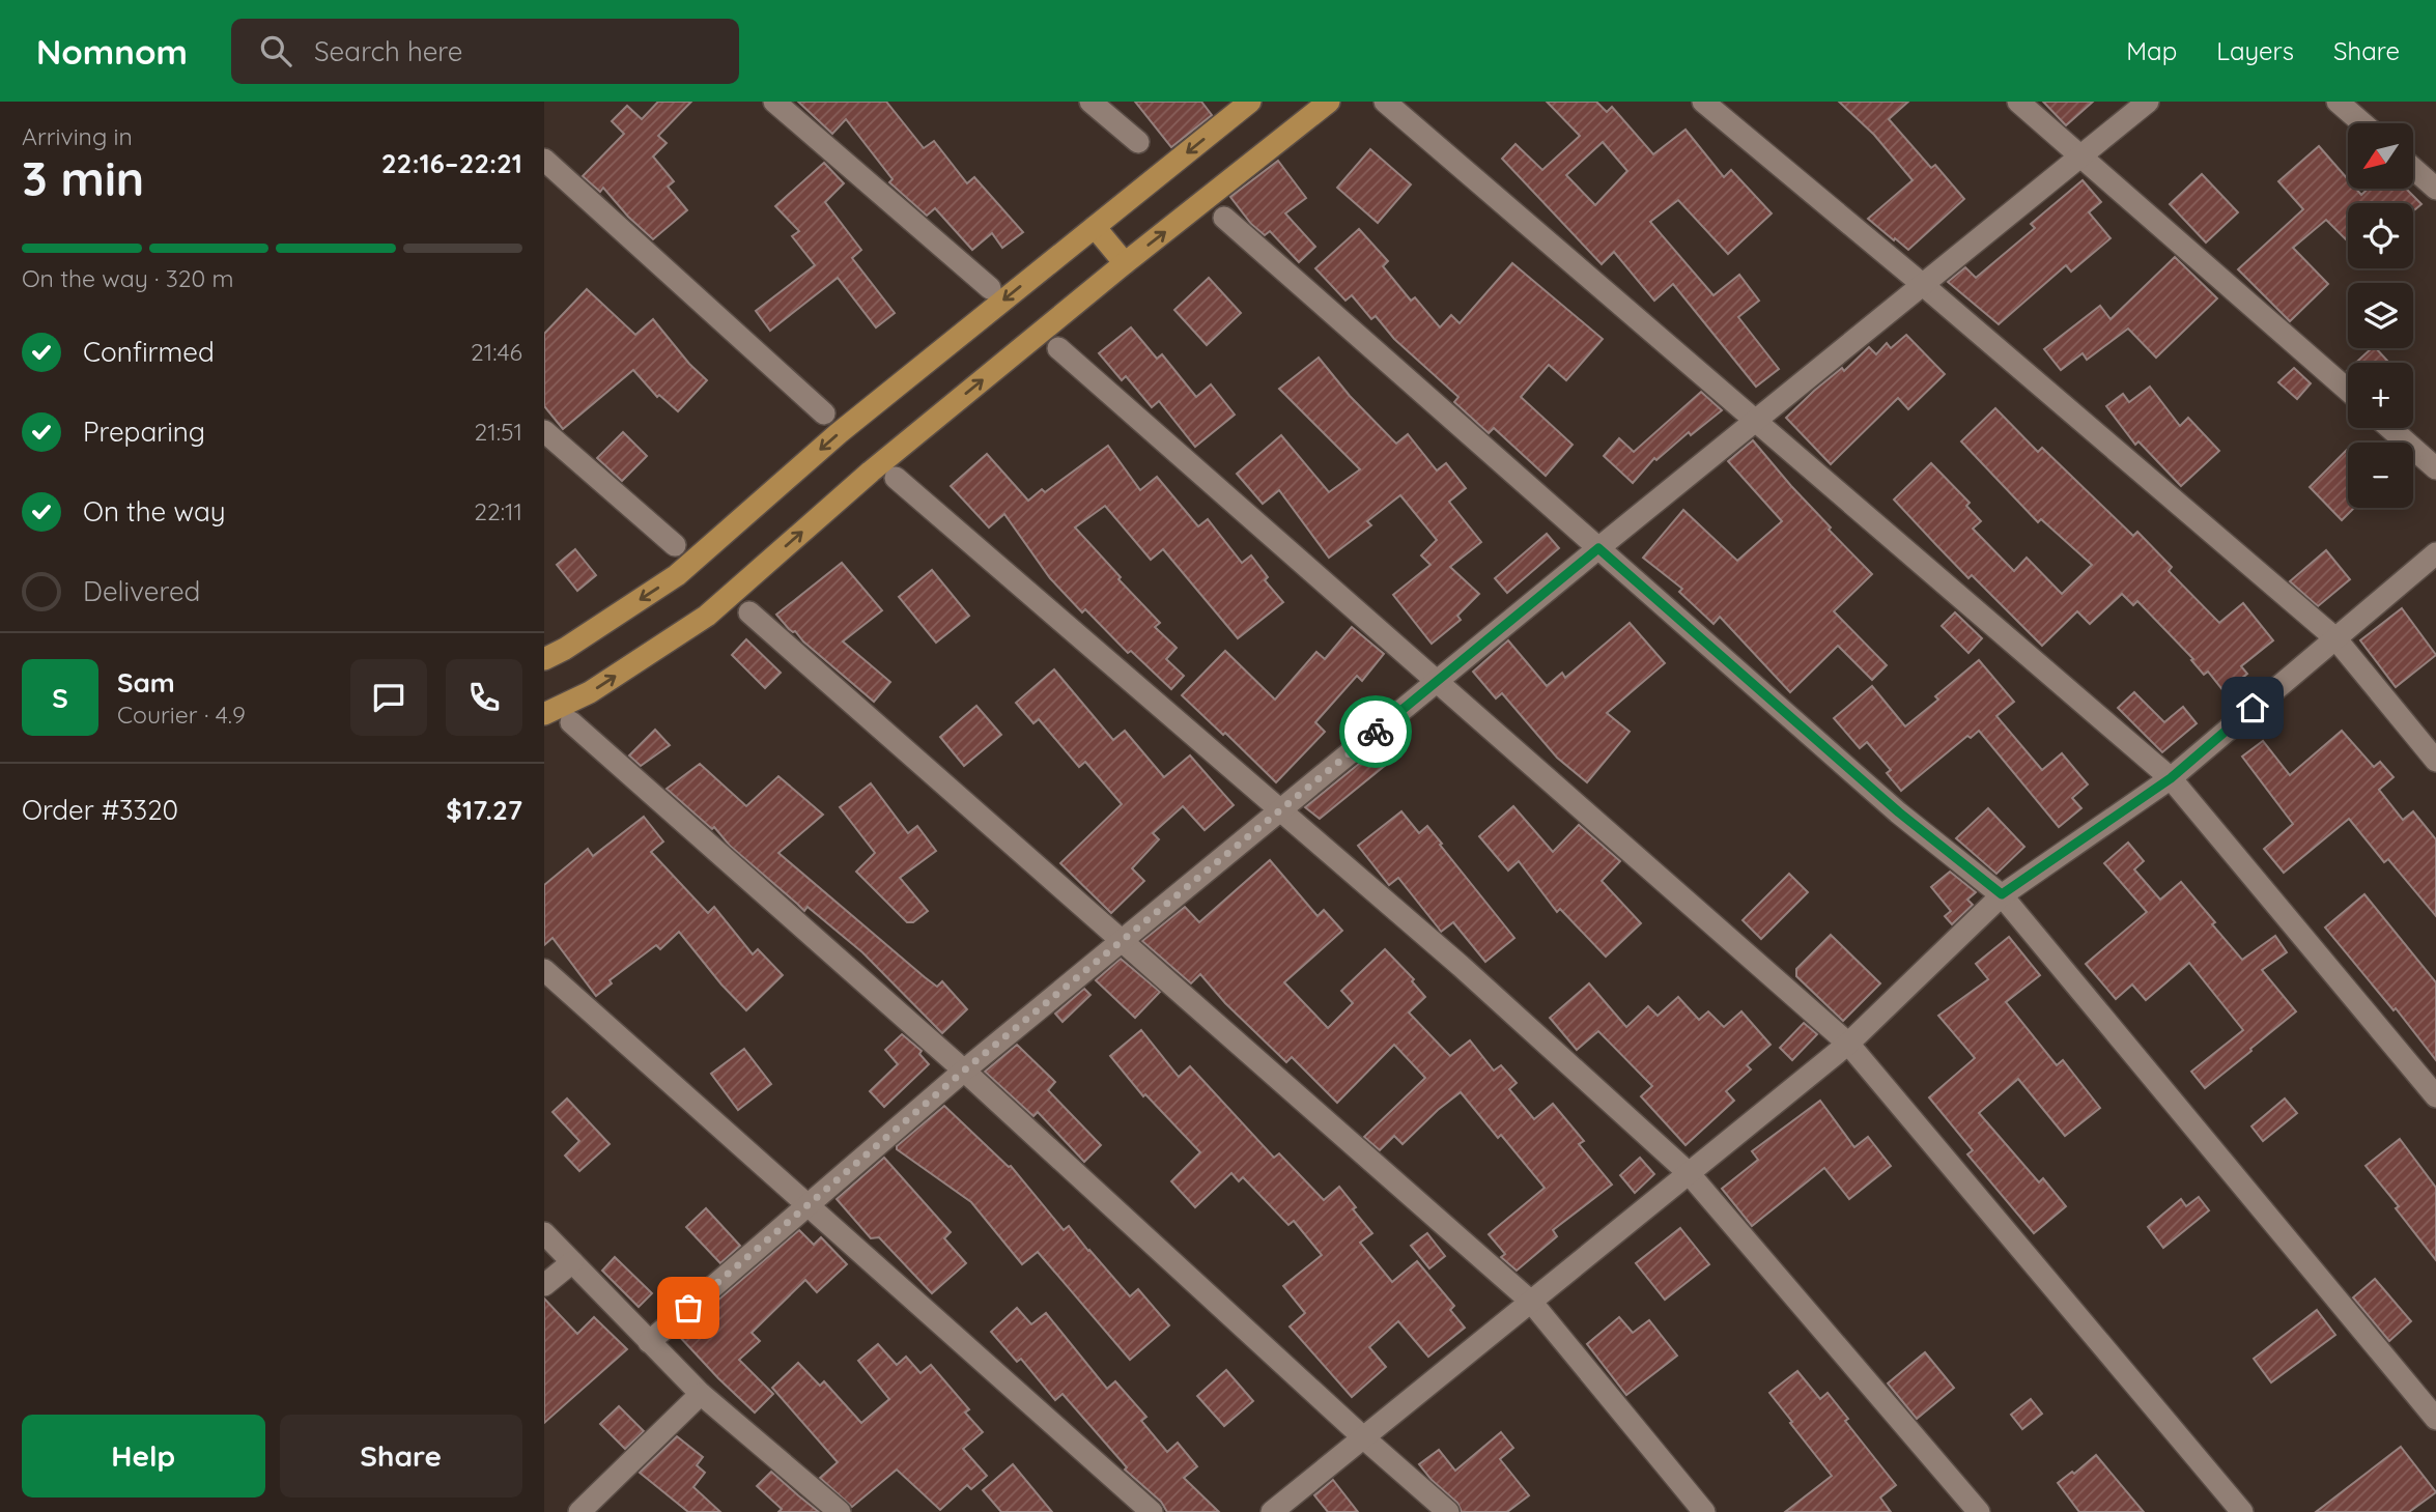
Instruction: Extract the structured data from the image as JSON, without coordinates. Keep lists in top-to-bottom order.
{
  "north": "bottom left",
  "page": {
    "header": "Nomnom",
    "search": "Search here",
    "nav": ["Map", "Layers", "Share"],
    "heading": ["3 min", "Arriving in", "22:16–22:21"],
    "panel": [
      "Sam",
      "Courier · 4.9",
      "Order #3320",
      "$17.27"
    ],
    "map_buttons": ["+", "−"],
    "bar": "On the way · 320 m",
    "list": [
      ["Confirmed", "21:46"],
      ["Preparing", "21:51"],
      ["On the way", "22:11"],
      "Delivered"
    ],
    "round": "S",
    "buttons": ["Help", "Share"]
  }
}
